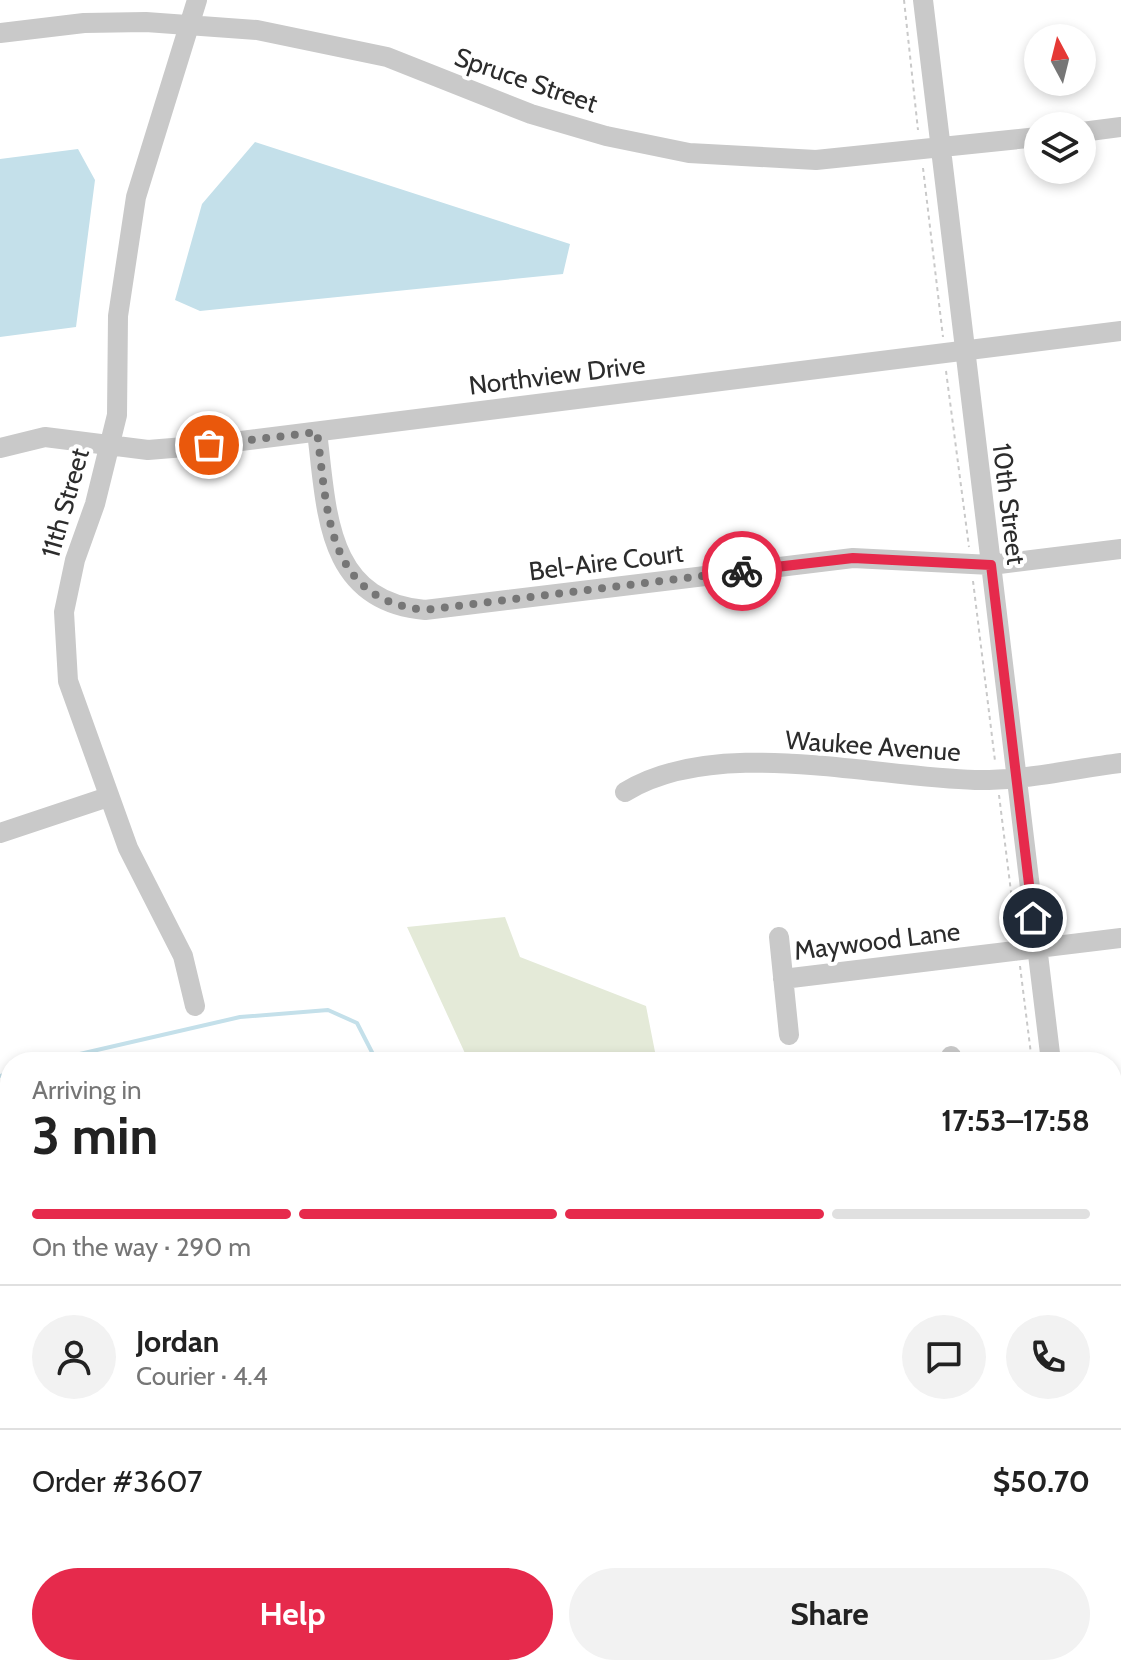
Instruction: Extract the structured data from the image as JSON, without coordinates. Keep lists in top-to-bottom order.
{
  "streets": {
    "street": [
      "Spruce Street",
      "Northview Drive",
      "11th Street",
      "10th Street",
      "Bel-Aire Court",
      "Waukee Avenue",
      "Maywood Lane"
    ]
  },
  "crossings": [
    ["Spruce Street", "11th Street"],
    ["Spruce Street", "10th Street"],
    ["Northview Drive", "11th Street"],
    ["Northview Drive", "10th Street"],
    ["Northview Drive", "Bel-Aire Court"],
    ["10th Street", "Bel-Aire Court"],
    ["10th Street", "Waukee Avenue"],
    ["10th Street", "Maywood Lane"]
  ],
  "north": "top",
  "page": {
    "heading": ["3 min", "Arriving in", "17:53–17:58"],
    "panel": [
      "Jordan",
      "Courier · 4.4",
      "Order #3607",
      "$50.70"
    ],
    "bar": "On the way · 290 m",
    "buttons": ["Help", "Share"]
  }
}
